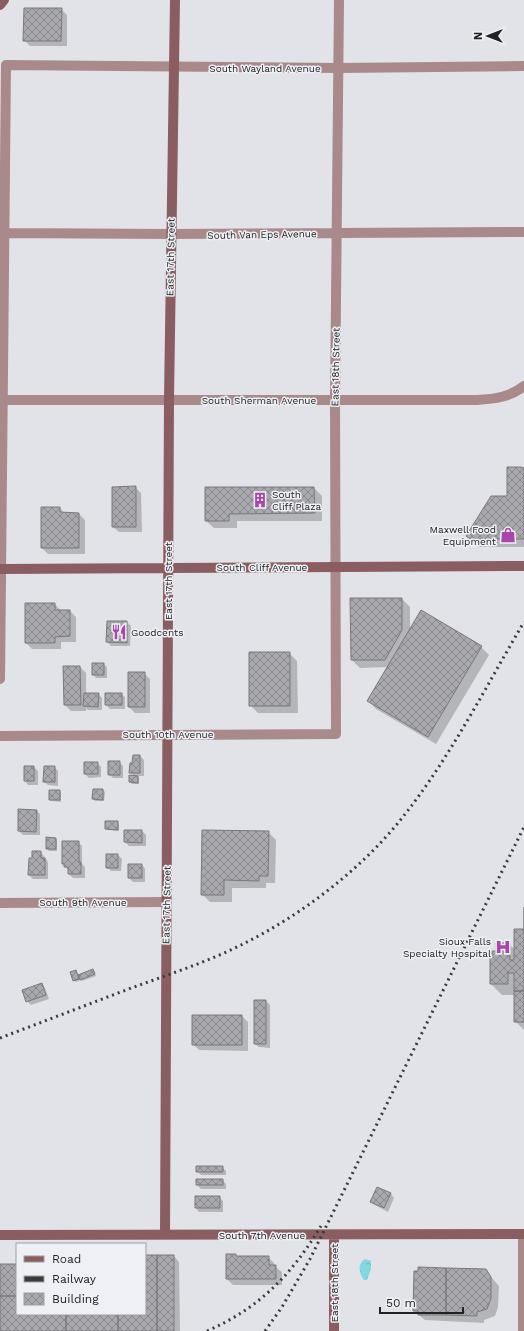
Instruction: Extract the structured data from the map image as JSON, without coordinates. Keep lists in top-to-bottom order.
{
  "streets": {
    "street": [
      "South Wayland Avenue",
      "South Van Eps Avenue",
      "East 17th Street",
      "East 18th Street",
      "South Sherman Avenue",
      "South Cliff Avenue",
      "South 10th Avenue",
      "South 9th Avenue",
      "South 7th Avenue"
    ]
  },
  "crossings": [
    ["South Wayland Avenue", "South Van Eps Avenue"],
    ["South Wayland Avenue", "East 17th Street"],
    ["South Wayland Avenue", "East 18th Street"],
    ["South Van Eps Avenue", "East 17th Street"],
    ["South Van Eps Avenue", "East 18th Street"],
    ["East 17th Street", "South Sherman Avenue"],
    ["East 17th Street", "South Cliff Avenue"],
    ["East 17th Street", "South 10th Avenue"],
    ["East 17th Street", "South 9th Avenue"],
    ["East 17th Street", "South 7th Avenue"],
    ["East 18th Street", "South Sherman Avenue"],
    ["East 18th Street", "South Cliff Avenue"],
    ["East 18th Street", "South 10th Avenue"],
    ["East 18th Street", "South 7th Avenue"]
  ],
  "places": {
    "building": ["South Cliff Plaza"],
    "shop": ["Maxwell Food Equipment"],
    "restaurant": ["Goodcents"],
    "hospital": ["Sioux Falls Specialty Hospital"]
  },
  "legend": ["Road", "Railway", "Building"],
  "scale_bar": "50 m",
  "north": "left"
}
